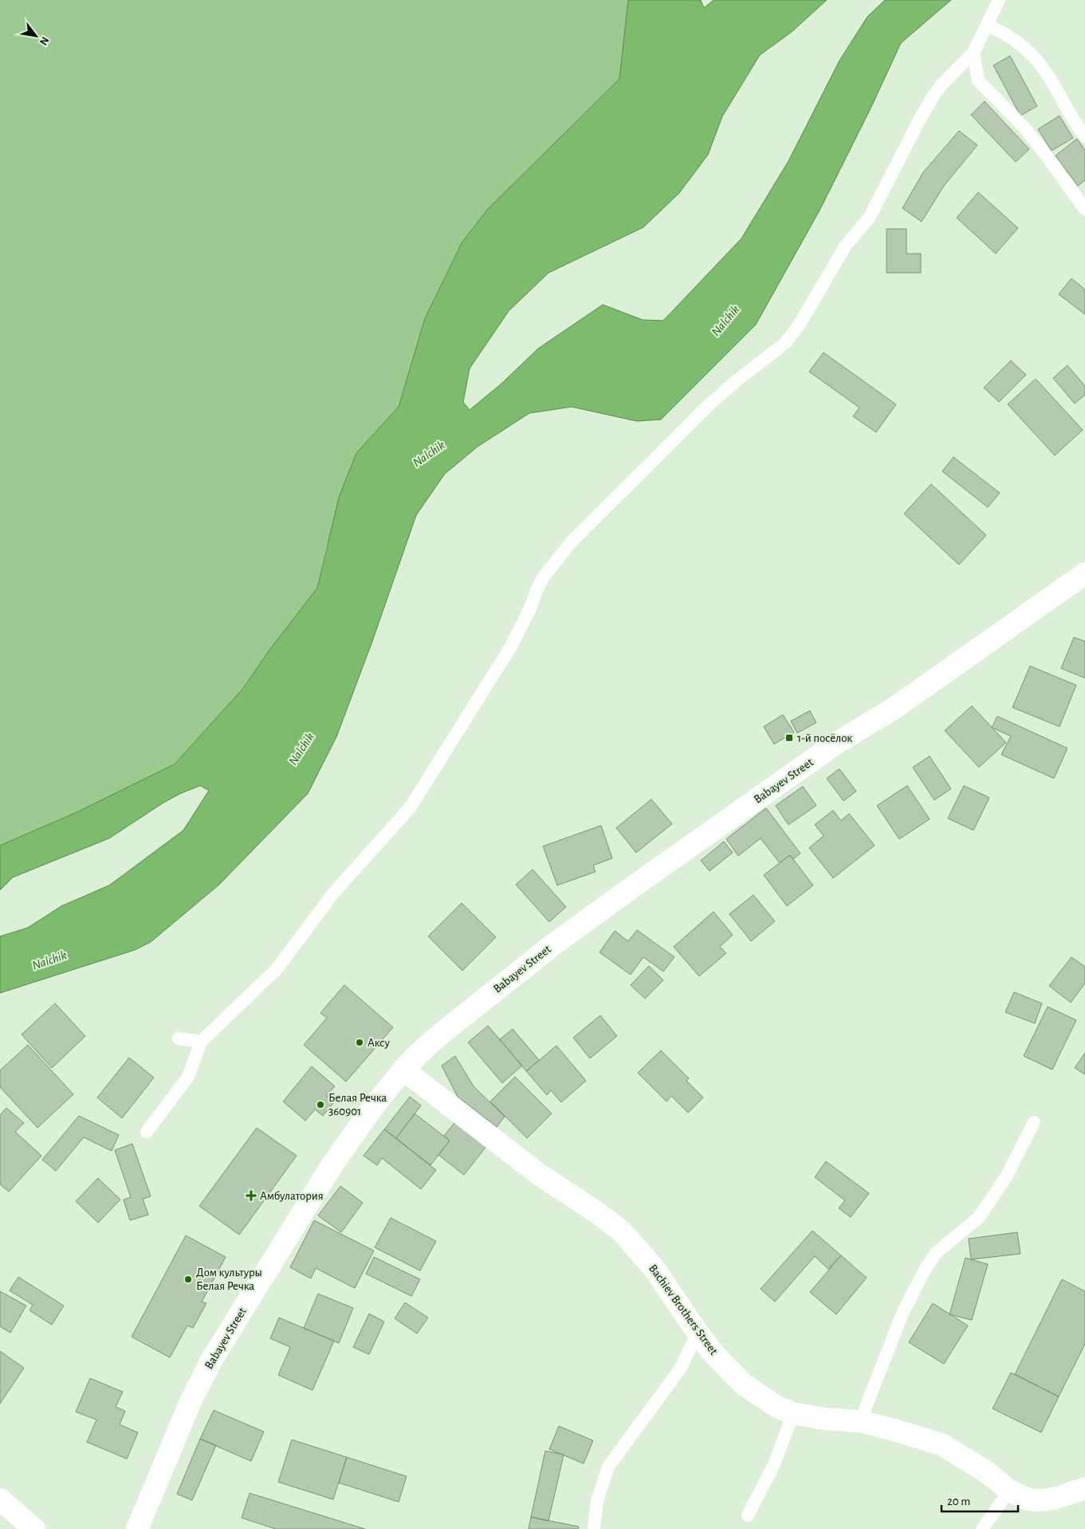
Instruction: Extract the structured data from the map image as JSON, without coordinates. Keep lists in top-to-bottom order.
{
  "streets": {
    "street": ["Babayev Street", "Bachiev Brothers Street"]
  },
  "crossings": [
    ["Babayev Street", "Bachiev Brothers Street"]
  ],
  "water": ["Nalchik"],
  "places": {
    "transit": ["1-й посёлок"],
    "other": ["Аксу", "Белая Речка 360901", "Дом культуры Белая Речка"],
    "health": ["Амбулатория"]
  },
  "scale_bar": "20 m",
  "north": "bottom right"
}
